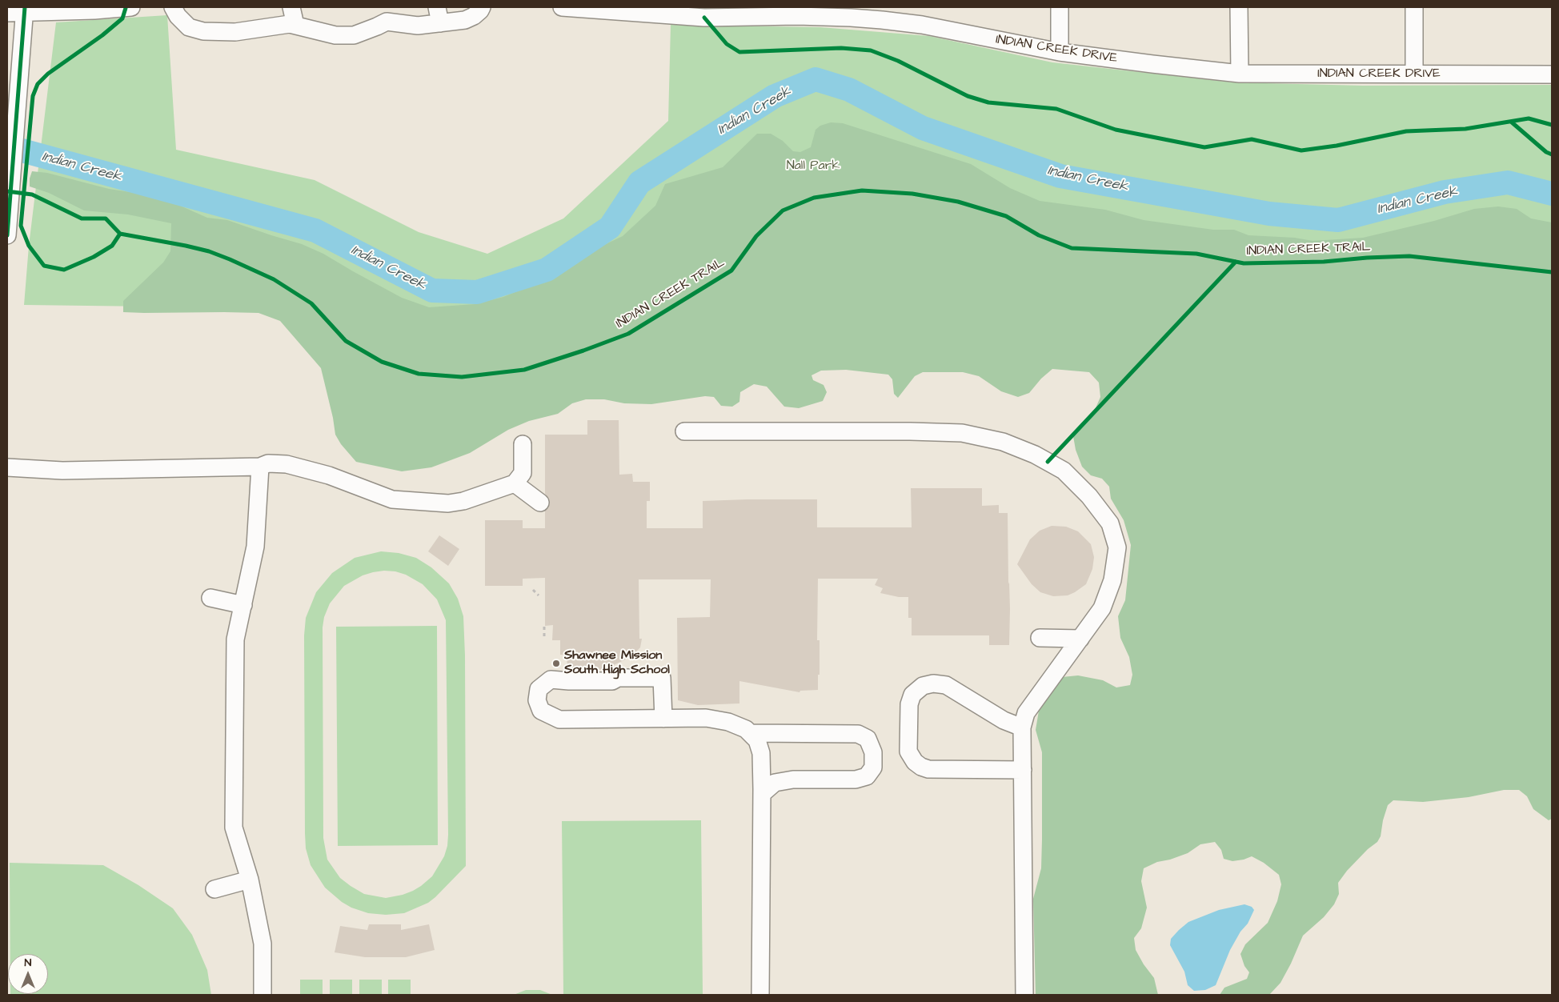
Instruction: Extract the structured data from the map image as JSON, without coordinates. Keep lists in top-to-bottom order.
{
  "streets": {
    "street": ["INDIAN CREEK DRIVE"],
    "cycle path": ["INDIAN CREEK TRAIL"]
  },
  "water": ["Indian Creek"],
  "parks": ["Nall Park"],
  "places": ["Shawnee Mission South High School"],
  "north": "top"
}
